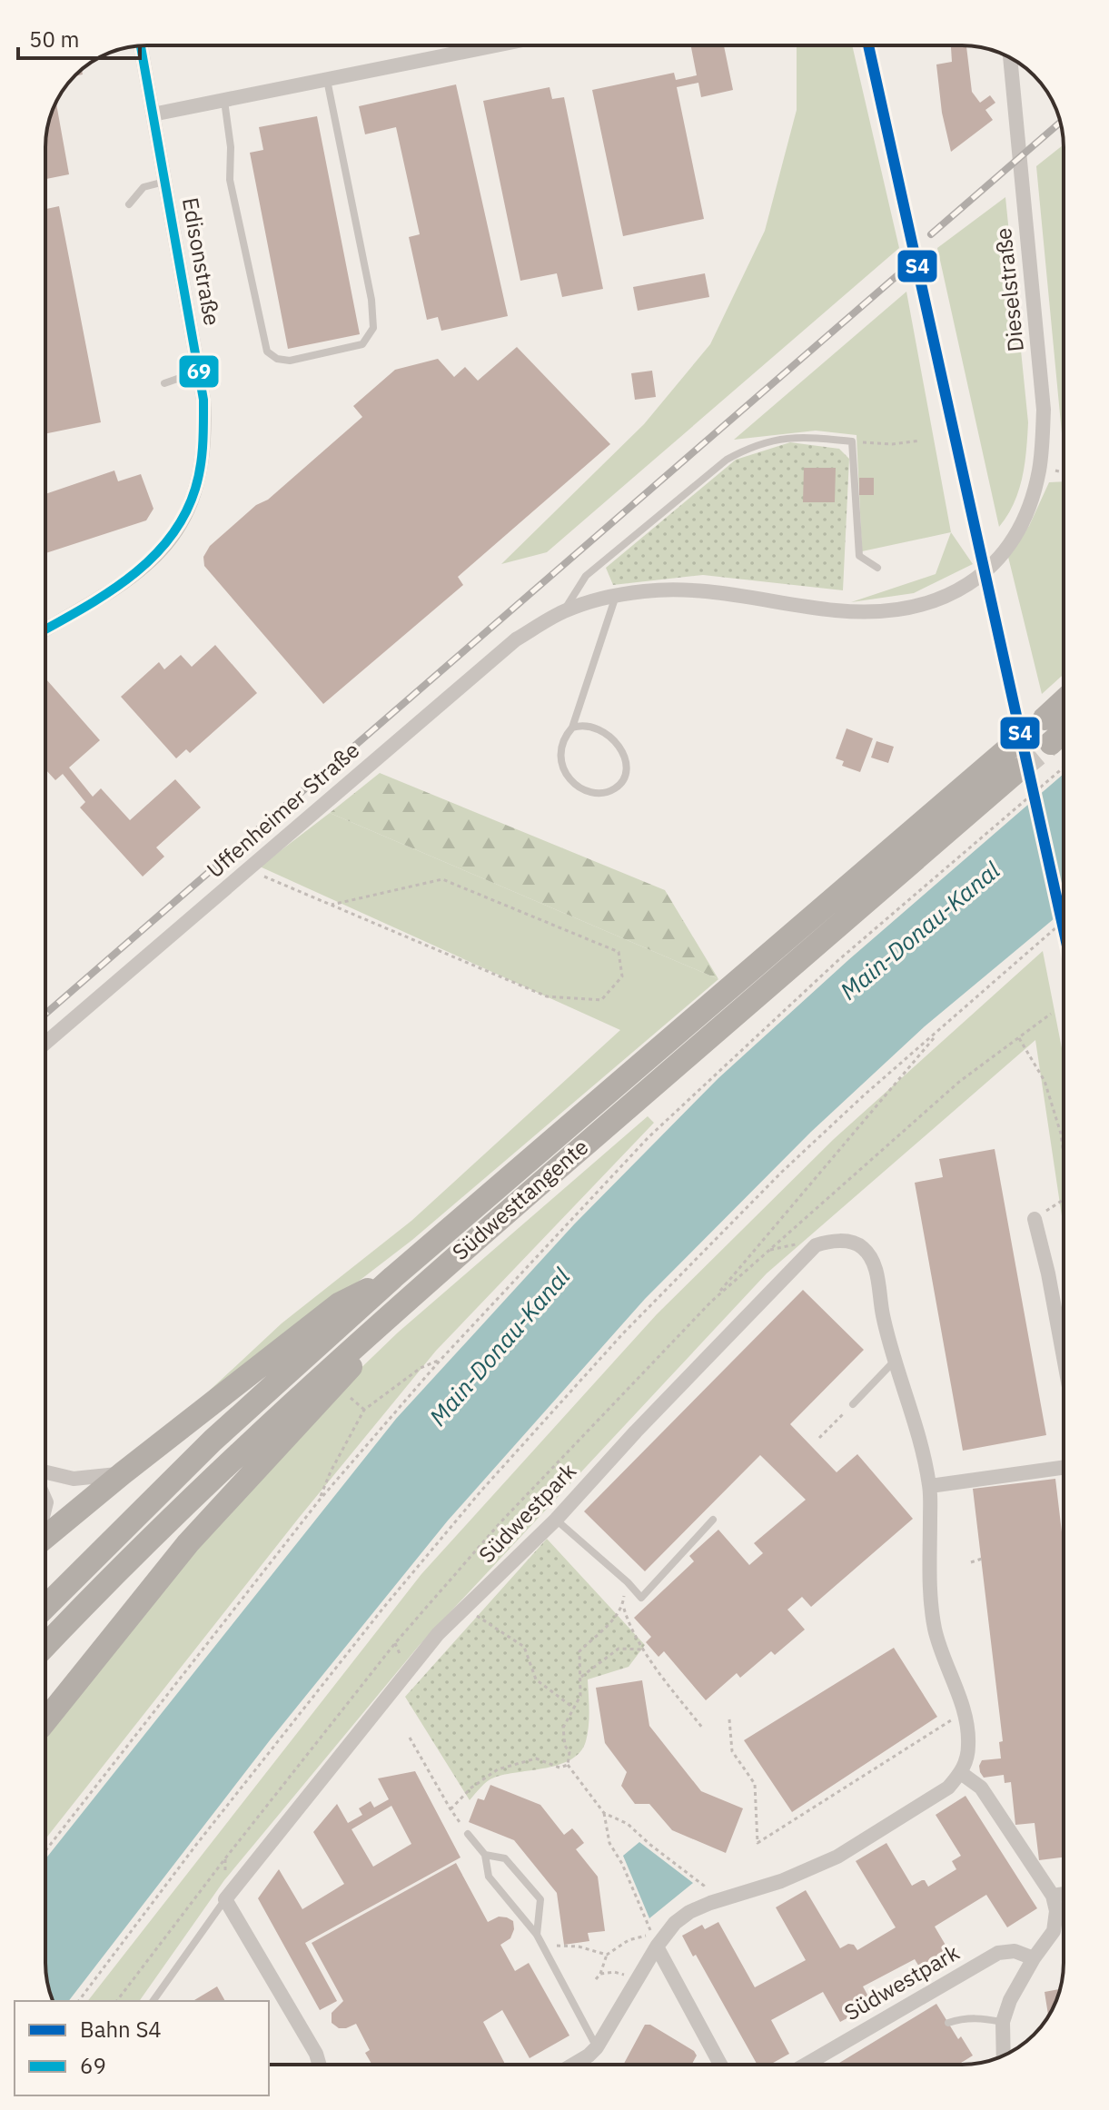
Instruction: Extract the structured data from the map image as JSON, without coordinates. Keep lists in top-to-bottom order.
{
  "streets": {
    "highway": ["Südwesttangente"],
    "street": [
      "Edisonstraße",
      "Dieselstraße",
      "Uffenheimer Straße",
      "Südwestpark"
    ]
  },
  "crossings": [
    ["Dieselstraße", "Uffenheimer Straße"]
  ],
  "water": ["Main-Donau-Kanal"],
  "lines": ["rail line S4", "transit line 69"],
  "legend": ["Bahn S4", "69"],
  "scale_bar": "50 m"
}
